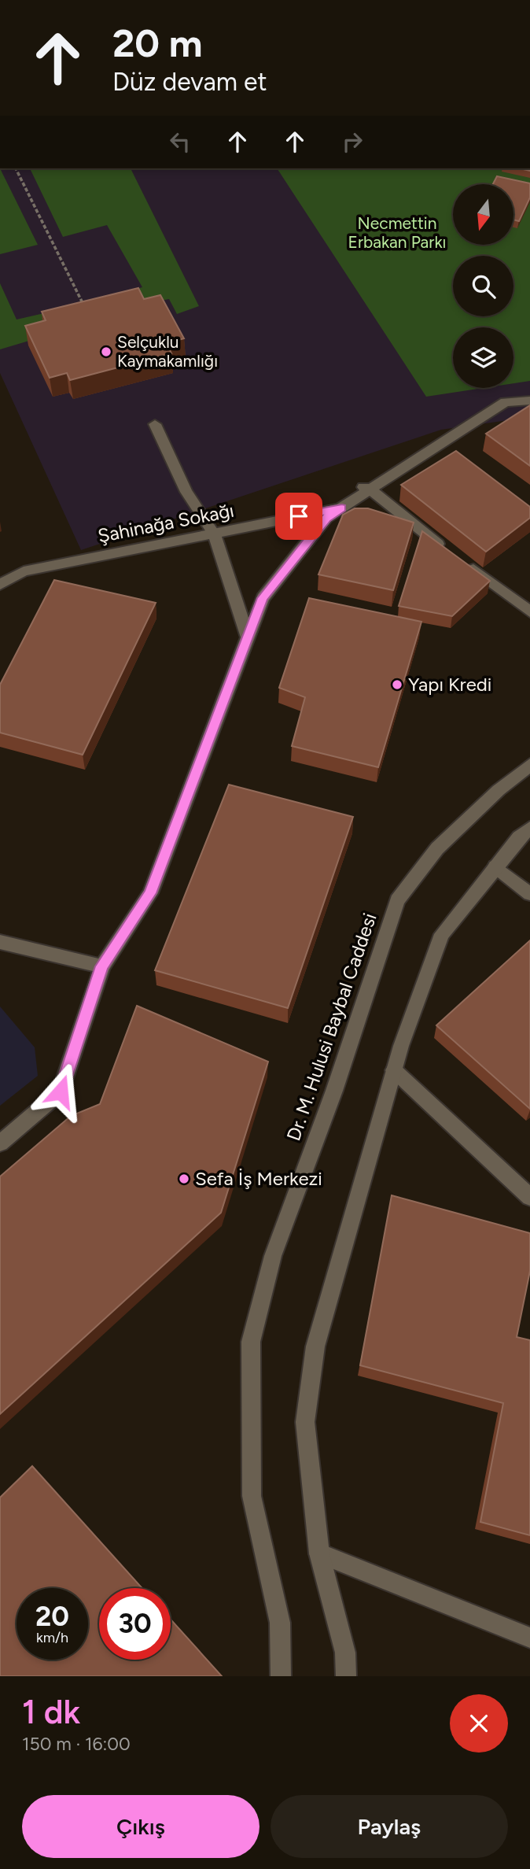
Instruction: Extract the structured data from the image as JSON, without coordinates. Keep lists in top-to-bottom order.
{
  "streets": {
    "street": ["Şahinağa Sokağı", "Dr. M. Hulusi Baybal Caddesi"]
  },
  "parks": ["Necmettin Erbakan Parkı"],
  "places": ["Selçuklu Kaymakamlığı", "Yapı Kredi", "Sefa İş Merkezi"],
  "north": "bottom",
  "page": {
    "turn": ["20 m", "Düz devam et"],
    "speed": "20 km/h",
    "limit": "30",
    "heading": ["1 dk", "150 m · 16:00"],
    "buttons": ["Çıkış", "Paylaş"]
  }
}
